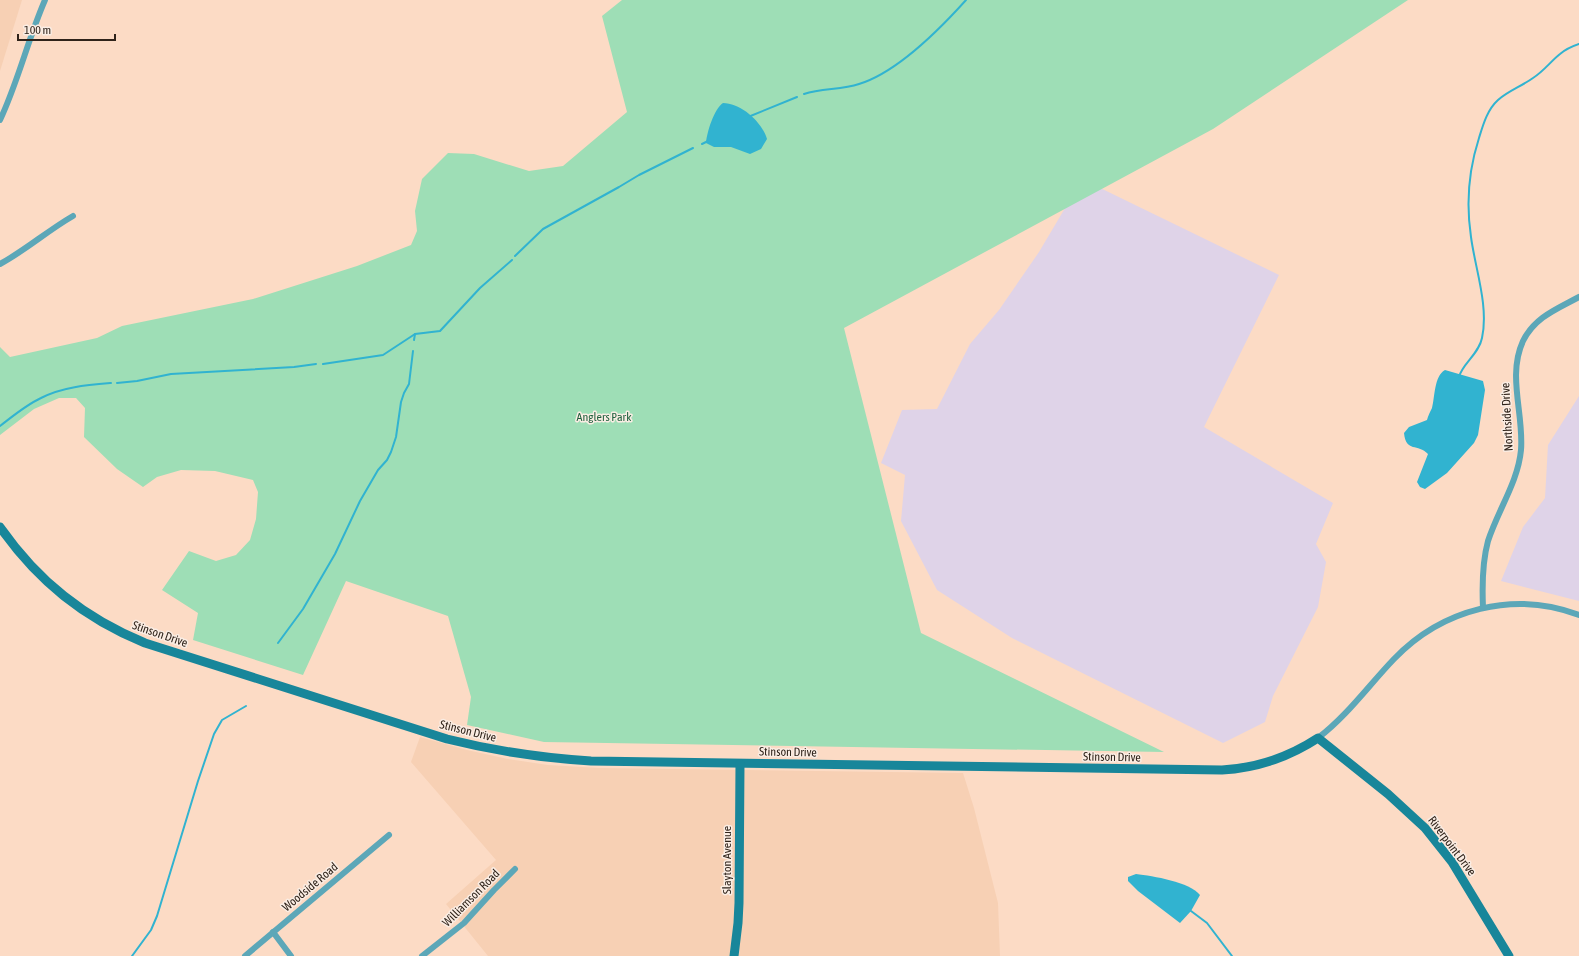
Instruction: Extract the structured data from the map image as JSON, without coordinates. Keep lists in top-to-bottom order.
{
  "streets": {
    "street": [
      "Northside Drive",
      "Stinson Drive",
      "Riverpoint Drive",
      "Slayton Avenue",
      "Woodside Road",
      "Williamson Road"
    ]
  },
  "crossings": [
    ["Northside Drive", "Stinson Drive"],
    ["Stinson Drive", "Riverpoint Drive"],
    ["Stinson Drive", "Slayton Avenue"]
  ],
  "parks": ["Anglers Park"],
  "scale_bar": "100 m"
}
